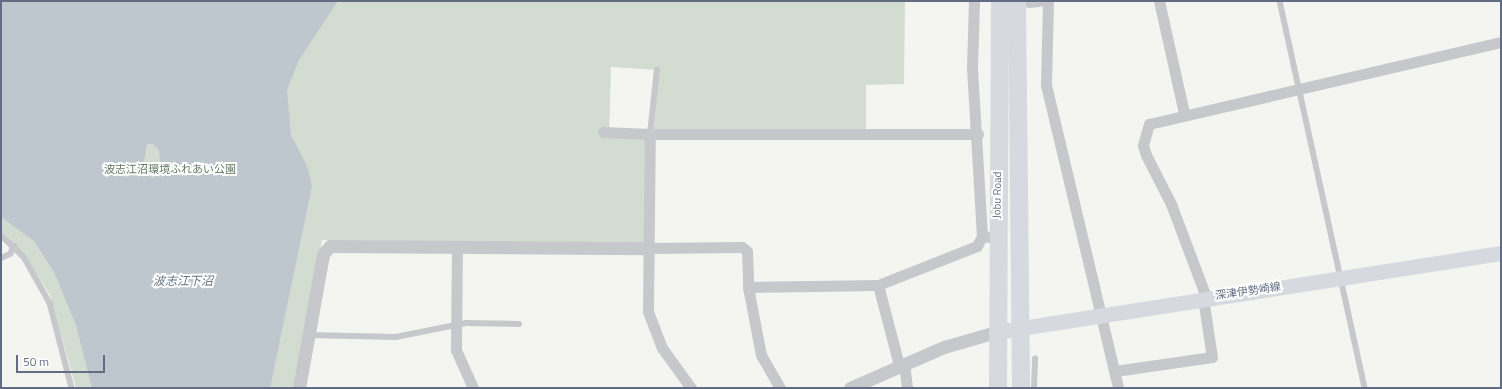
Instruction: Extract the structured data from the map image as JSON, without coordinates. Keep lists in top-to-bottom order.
{
  "streets": {
    "highway": ["Jobu Road"],
    "main road": ["深津伊勢崎線"]
  },
  "crossings": [
    ["Jobu Road", "深津伊勢崎線"]
  ],
  "water": ["波志江下沼"],
  "parks": ["波志江沼環境ふれあい公園"],
  "scale_bar": "50 m"
}
